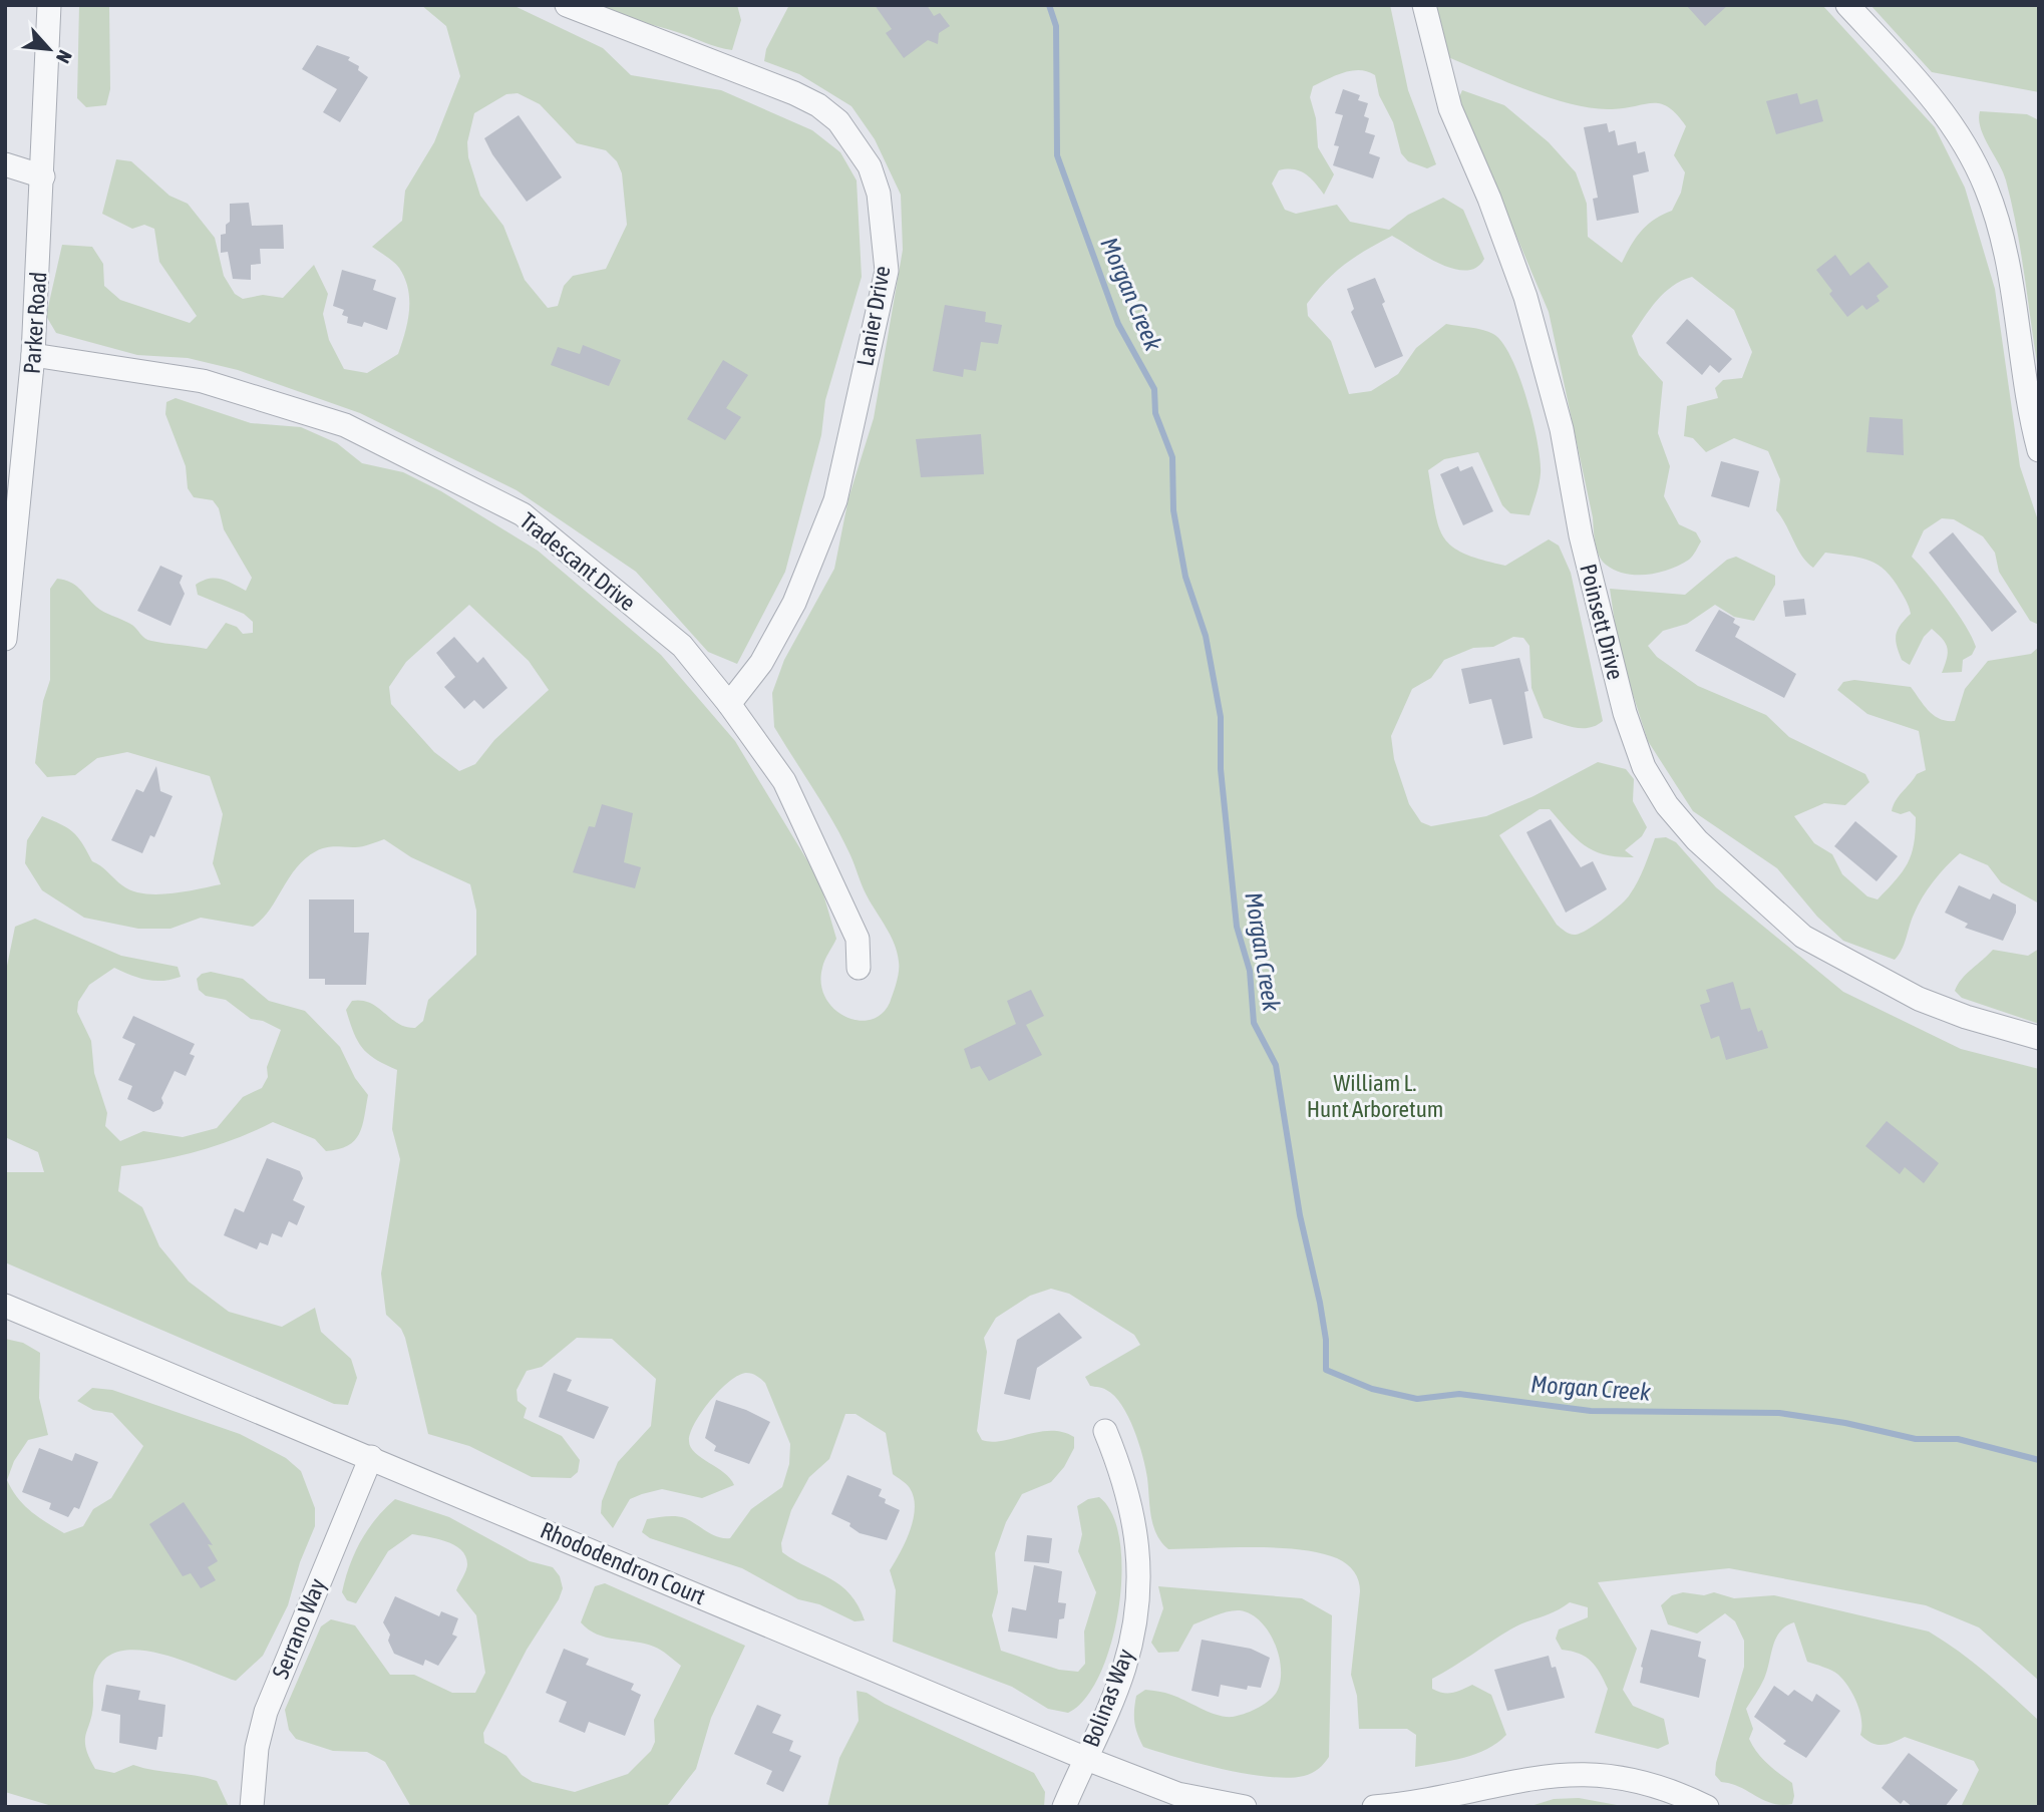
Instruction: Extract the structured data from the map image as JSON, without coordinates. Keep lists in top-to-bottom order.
{
  "streets": {
    "street": [
      "Lanier Drive",
      "Parker Road",
      "Tradescant Drive",
      "Poinsett Drive",
      "Rhododendron Court",
      "Serrano Way",
      "Bolinas Way"
    ]
  },
  "crossings": [
    ["Lanier Drive", "Tradescant Drive"],
    ["Parker Road", "Tradescant Drive"],
    ["Rhododendron Court", "Serrano Way"],
    ["Rhododendron Court", "Bolinas Way"]
  ],
  "water": ["Morgan Creek"],
  "parks": ["William L. Hunt Arboretum"],
  "north": "bottom right"
}
